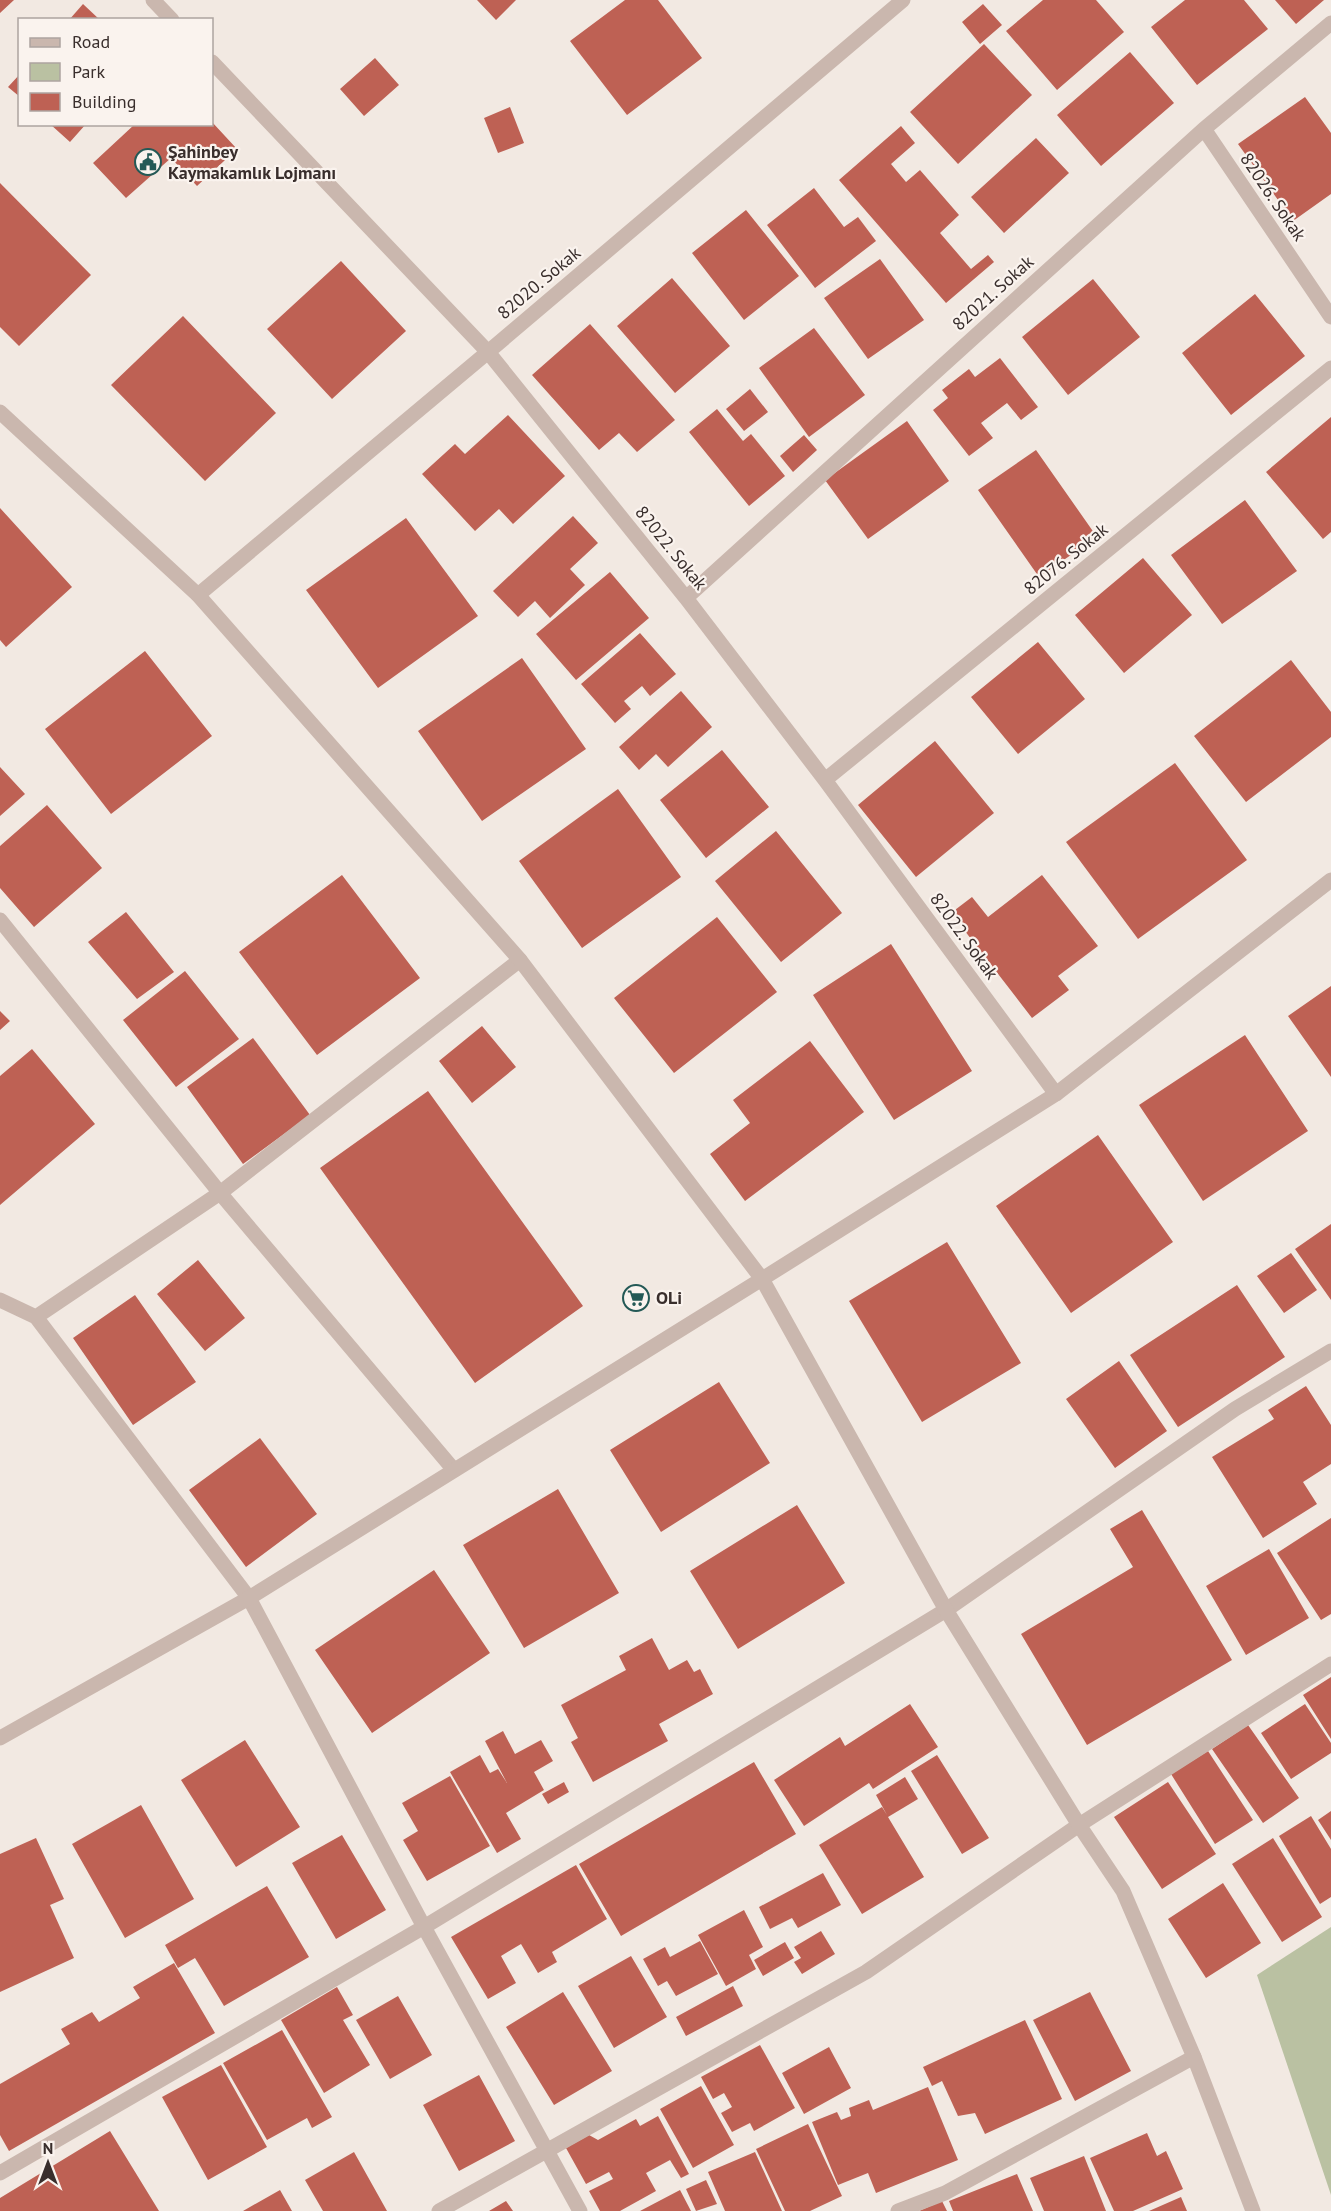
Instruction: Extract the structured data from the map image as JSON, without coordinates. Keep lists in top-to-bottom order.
{
  "streets": {
    "street": [
      "82026. Sokak",
      "82020. Sokak",
      "82021. Sokak",
      "82022. Sokak",
      "82076. Sokak"
    ]
  },
  "crossings": [
    ["82026. Sokak", "82021. Sokak"],
    ["82020. Sokak", "82022. Sokak"],
    ["82021. Sokak", "82022. Sokak"],
    ["82022. Sokak", "82076. Sokak"]
  ],
  "places": {
    "public building": ["Şahinbey Kaymakamlık Lojmanı"],
    "supermarket": ["OLi"]
  },
  "legend": ["Road", "Park", "Building"],
  "north": "top"
}
